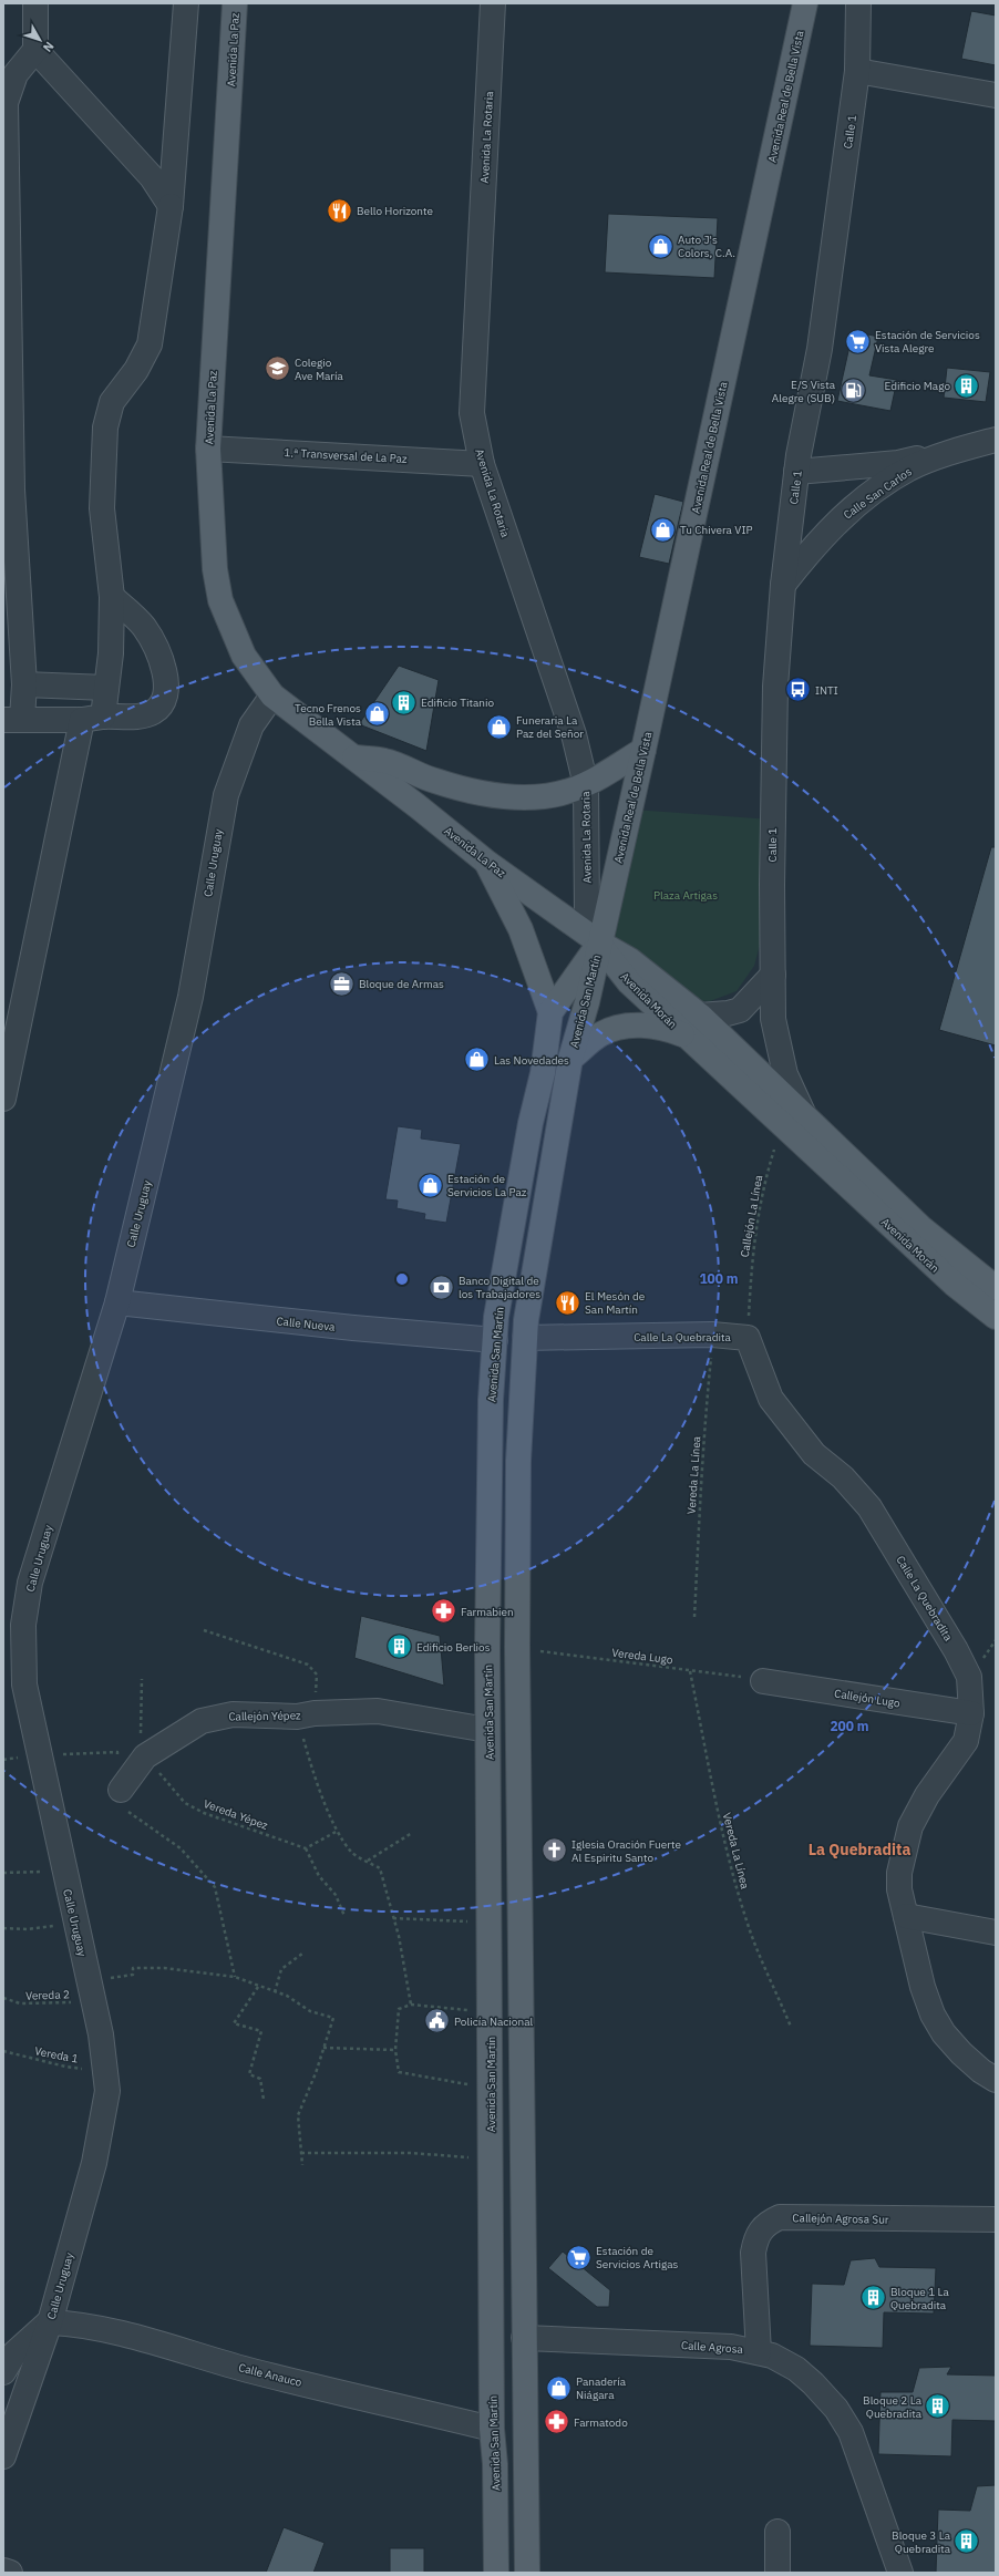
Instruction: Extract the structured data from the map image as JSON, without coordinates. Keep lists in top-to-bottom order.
{
  "streets": {
    "main road": [
      "Avenida La Paz",
      "Avenida Real de Bella Vista",
      "Avenida Morán",
      "Avenida San Martín"
    ],
    "street": [
      "Calle 1",
      "Avenida La Rotaria",
      "1.ª Transversal de La Paz",
      "Calle San Carlos",
      "Calle Uruguay",
      "Calle Nueva",
      "Calle La Quebradita",
      "Callejón Lugo",
      "Callejón Yépez",
      "Callejón Agrosa Sur",
      "Calle Agrosa",
      "Calle Anauco"
    ],
    "path": [
      "Callejón La Línea",
      "Vereda La Línea",
      "Vereda Lugo",
      "Vereda Yépez",
      "Vereda 2",
      "Vereda 1"
    ]
  },
  "crossings": [
    ["Avenida La Paz", "Avenida Real de Bella Vista"],
    ["Avenida La Paz", "Avenida La Rotaria"],
    ["Avenida La Paz", "1.ª Transversal de La Paz"],
    ["Avenida La Paz", "Calle Uruguay"],
    ["Avenida La Paz", "Avenida Morán"],
    ["Avenida La Paz", "Avenida San Martín"],
    ["Avenida Real de Bella Vista", "Avenida La Rotaria"],
    ["Avenida Real de Bella Vista", "Avenida Morán"],
    ["Avenida Real de Bella Vista", "Avenida San Martín"],
    ["Calle 1", "Calle San Carlos"],
    ["Calle 1", "Avenida Morán"],
    ["Avenida La Rotaria", "1.ª Transversal de La Paz"],
    ["Avenida La Rotaria", "Avenida Morán"],
    ["Avenida La Rotaria", "Avenida San Martín"],
    ["Calle Uruguay", "Calle Nueva"],
    ["Calle Uruguay", "Vereda 2"],
    ["Calle Uruguay", "Vereda 1"],
    ["Calle Uruguay", "Calle Anauco"],
    ["Avenida Morán", "Avenida San Martín"],
    ["Avenida Morán", "Callejón La Línea"],
    ["Avenida San Martín", "Calle Nueva"],
    ["Avenida San Martín", "Calle La Quebradita"],
    ["Avenida San Martín", "Vereda Lugo"],
    ["Avenida San Martín", "Callejón Yépez"],
    ["Avenida San Martín", "Calle Agrosa"],
    ["Avenida San Martín", "Calle Anauco"],
    ["Callejón La Línea", "Calle La Quebradita"],
    ["Calle La Quebradita", "Vereda La Línea"],
    ["Calle La Quebradita", "Callejón Lugo"],
    ["Vereda La Línea", "Vereda Lugo"],
    ["Vereda Lugo", "Callejón Lugo"],
    ["Callejón Yépez", "Vereda Yépez"],
    ["Callejón Agrosa Sur", "Calle Agrosa"]
  ],
  "districts": ["La Quebradita"],
  "parks": ["Plaza Artigas"],
  "places": {
    "restaurant": ["Bello Horizonte", "El Mesón de San Martín"],
    "shop": [
      "Auto J's Colors, C.A.",
      "Tu Chivera VIP",
      "Tecno Frenos Bella Vista",
      "Funeraria La Paz del Señor",
      "Las Novedades",
      "Estación de Servicios La Paz",
      "Panadería Niágara"
    ],
    "supermarket": ["Estación de Servicios Vista Alegre", "Estación de Servicios Artigas"],
    "school or university": ["Colegio Ave María"],
    "building": [
      "Edificio Mago",
      "Edificio Titanio",
      "Edificio Berlios",
      "Bloque 1 La Quebradita",
      "Bloque 2 La Quebradita",
      "Bloque 3 La Quebradita"
    ],
    "fuel station": ["E/S Vista Alegre (SUB)"],
    "bus stop": ["INTI"],
    "office": ["Bloque de Armas"],
    "bank": ["Banco Digital de los Trabajadores"],
    "pharmacy": ["Farmabien", "Farmatodo"],
    "church": ["Iglesia Oración Fuerte Al Espiritu Santo"],
    "public building": ["Policía Nacional"]
  },
  "north": "bottom right",
  "rings": ["100 m", "200 m"]
}
